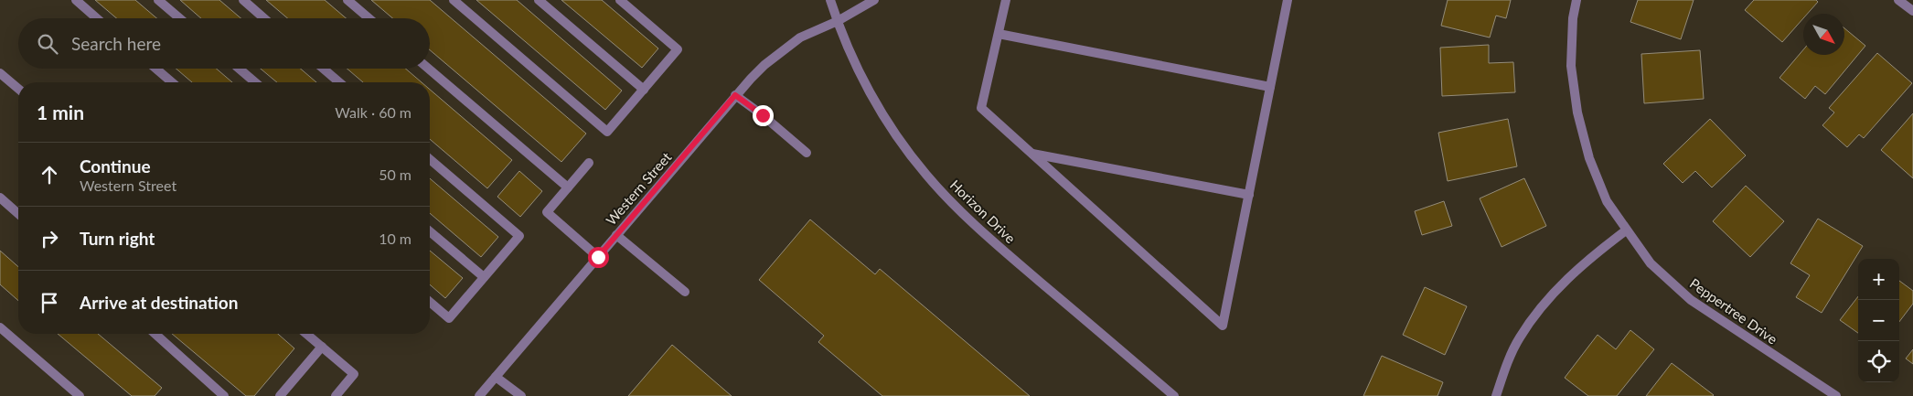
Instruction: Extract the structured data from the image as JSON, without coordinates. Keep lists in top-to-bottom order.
{
  "streets": {
    "street": ["Western Street", "Horizon Drive", "Peppertree Drive"]
  },
  "crossings": [
    ["Western Street", "Horizon Drive"]
  ],
  "north": "bottom right",
  "page": {
    "search": "Search here",
    "heading": ["1 min", "Walk · 60 m"],
    "list": [
      ["Continue", "Western Street", "50 m"],
      ["Turn right", "10 m"],
      "Arrive at destination"
    ],
    "map_buttons": ["+", "−"]
  }
}
